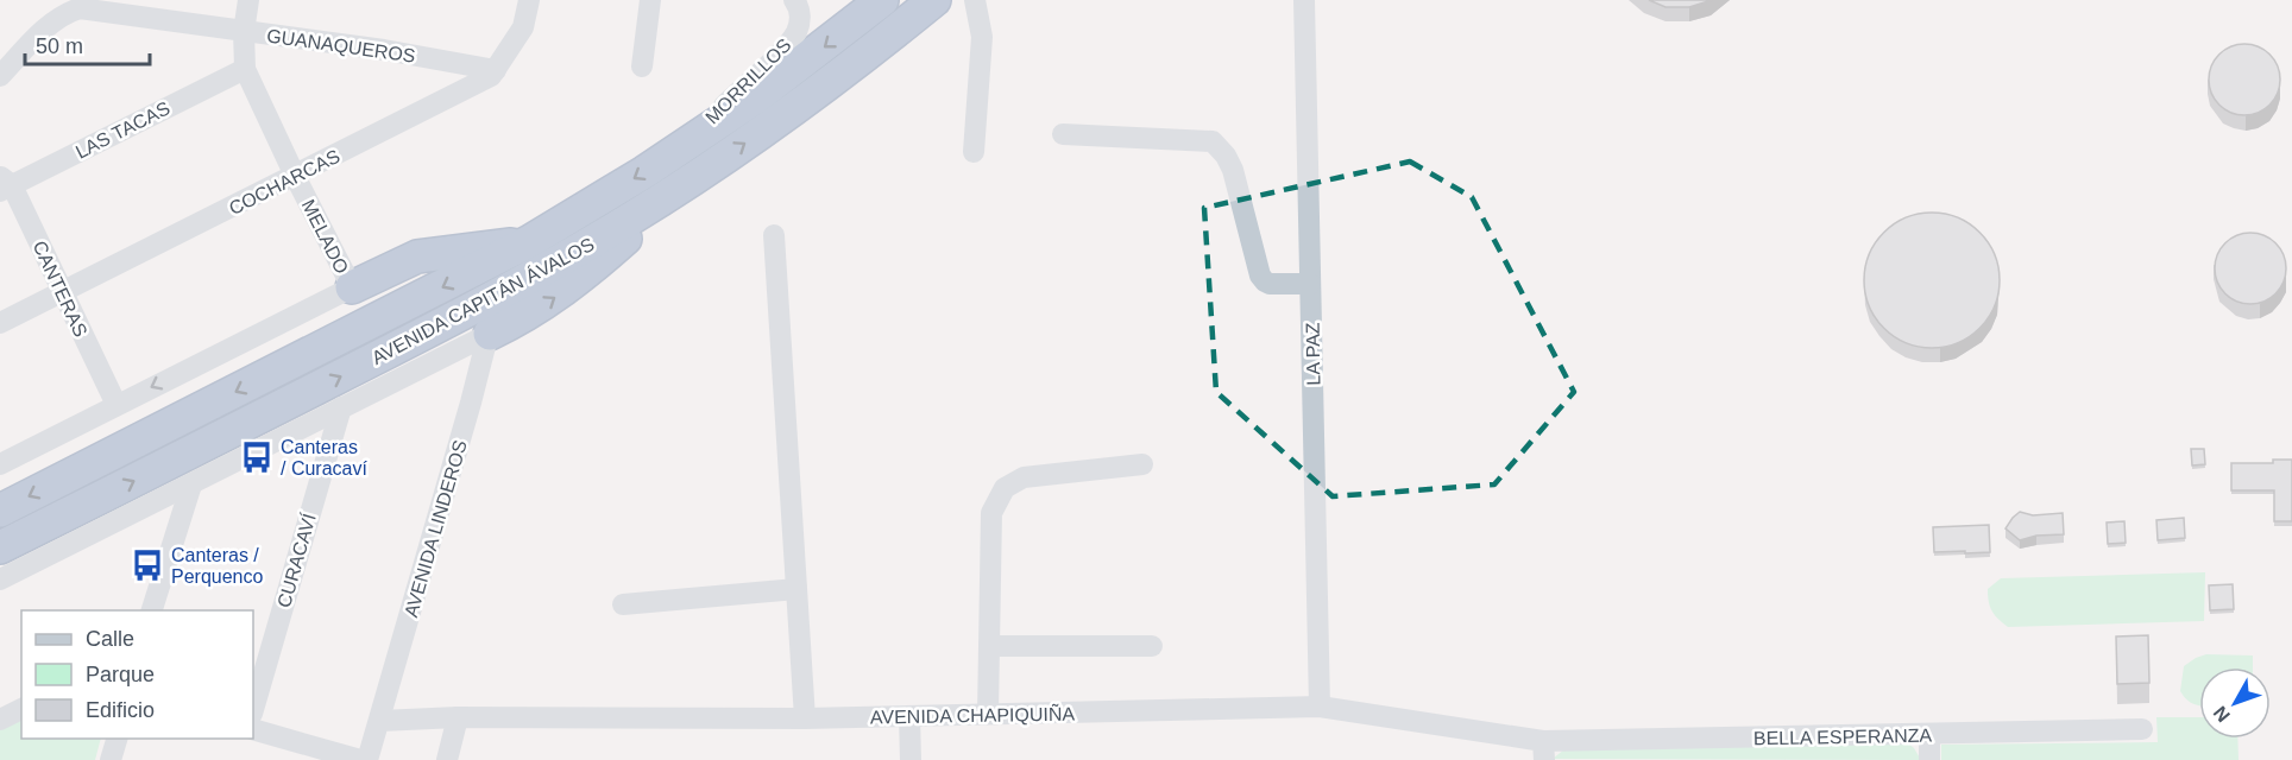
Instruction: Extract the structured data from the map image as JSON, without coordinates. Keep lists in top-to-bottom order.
{
  "streets": {
    "highway": ["AVENIDA CAPITÁN ÁVALOS"],
    "street": [
      "GUANAQUEROS",
      "MORRILLOS",
      "LAS TACAS",
      "COCHARCAS",
      "MELADO",
      "CANTERAS",
      "LA PAZ",
      "AVENIDA LINDEROS",
      "CURACAVÍ",
      "AVENIDA CHAPIQUIÑA",
      "BELLA ESPERANZA"
    ]
  },
  "crossings": [
    ["GUANAQUEROS", "COCHARCAS"],
    ["MORRILLOS", "AVENIDA CAPITÁN ÁVALOS"],
    ["LAS TACAS", "MELADO"],
    ["LAS TACAS", "CANTERAS"],
    ["COCHARCAS", "MELADO"],
    ["COCHARCAS", "CANTERAS"],
    ["AVENIDA CAPITÁN ÁVALOS", "AVENIDA LINDEROS"],
    ["AVENIDA CAPITÁN ÁVALOS", "CURACAVÍ"],
    ["LA PAZ", "AVENIDA CHAPIQUIÑA"],
    ["AVENIDA LINDEROS", "AVENIDA CHAPIQUIÑA"],
    ["AVENIDA CHAPIQUIÑA", "BELLA ESPERANZA"]
  ],
  "places": {
    "bus stop": ["Canteras / Curacaví", "Canteras / Perquenco"]
  },
  "legend": ["Calle", "Parque", "Edificio"],
  "scale_bar": "50 m",
  "north": "bottom left"
}
